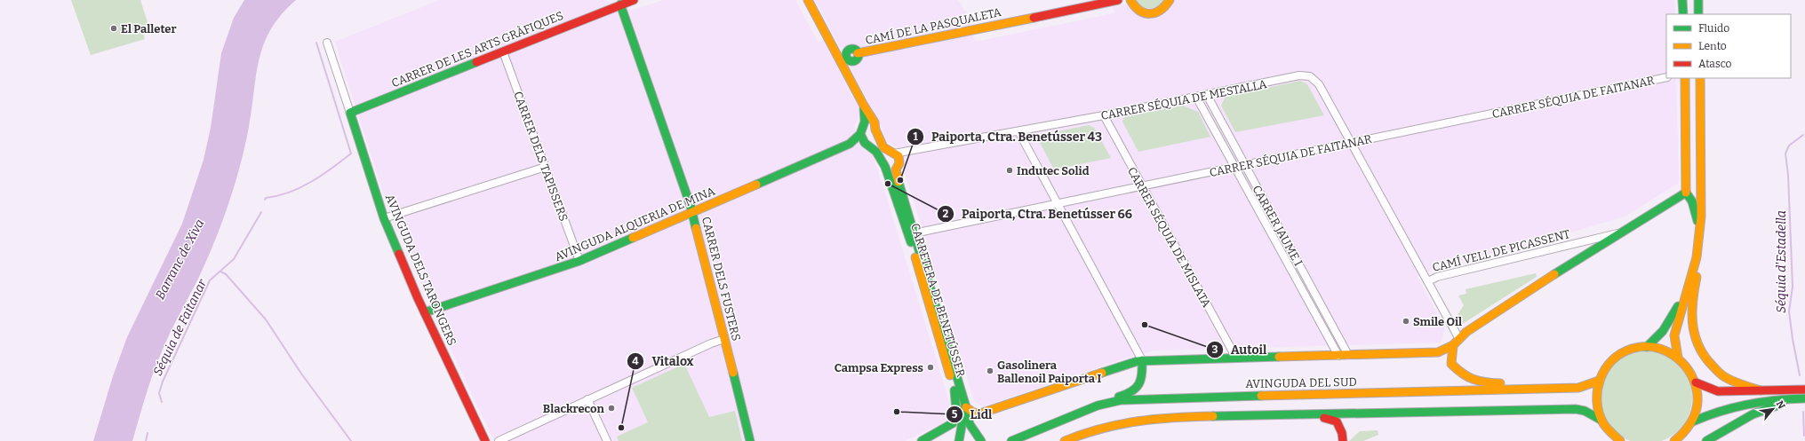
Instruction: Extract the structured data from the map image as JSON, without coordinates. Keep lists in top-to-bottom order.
{
  "streets": {
    "street": [
      "CAMÍ DE LA PASQUALETA",
      "CARRER DE LES ARTS GRÀFIQUES",
      "CARRER SÉQUIA DE FAITANAR",
      "CARRER SÉQUIA DE MESTALLA",
      "CARRER DELS TAPISSERS",
      "AVINGUDA ALQUERIA DE MINA",
      "CARRER JAUME I",
      "CARRER SÉQUIA DE MISLATA",
      "CAMÍ VELL DE PICASSENT",
      "AVINGUDA DELS TARONGERS",
      "CARRER DELS FUSTERS",
      "CARRETERA DE BENETÚSSER",
      "AVINGUDA DEL SUD"
    ]
  },
  "crossings": [
    ["CAMÍ DE LA PASQUALETA", "CARRETERA DE BENETÚSSER"],
    ["CARRER DE LES ARTS GRÀFIQUES", "CARRER DELS TAPISSERS"],
    ["CARRER DE LES ARTS GRÀFIQUES", "AVINGUDA DELS TARONGERS"],
    ["CARRER DE LES ARTS GRÀFIQUES", "CARRER DELS FUSTERS"],
    ["CARRER SÉQUIA DE FAITANAR", "CARRER SÉQUIA DE MESTALLA"],
    ["CARRER SÉQUIA DE FAITANAR", "CARRER JAUME I"],
    ["CARRER SÉQUIA DE FAITANAR", "CARRER SÉQUIA DE MISLATA"],
    ["CARRER SÉQUIA DE FAITANAR", "CARRETERA DE BENETÚSSER"],
    ["CARRER SÉQUIA DE MESTALLA", "CARRER JAUME I"],
    ["CARRER SÉQUIA DE MESTALLA", "CARRER SÉQUIA DE MISLATA"],
    ["CARRER SÉQUIA DE MESTALLA", "CARRETERA DE BENETÚSSER"],
    ["CARRER DELS TAPISSERS", "AVINGUDA ALQUERIA DE MINA"],
    ["AVINGUDA ALQUERIA DE MINA", "AVINGUDA DELS TARONGERS"],
    ["AVINGUDA ALQUERIA DE MINA", "CARRER DELS FUSTERS"],
    ["AVINGUDA ALQUERIA DE MINA", "CARRETERA DE BENETÚSSER"]
  ],
  "water": ["Barranc de Xiva", "Séquia d'Estadella", "Séquia de Faitanar"],
  "places": [
    "El Palleter",
    "Indutec Solid",
    "Paiporta, Ctra. Benetússer 43",
    "Paiporta, Ctra. Benetússer 66",
    "Smile Oil",
    "Autoil",
    "Campsa Express",
    "Gasolinera Ballenoil Paiporta I",
    "Blackrecon",
    "Lidl",
    "Vitalox"
  ],
  "legend": ["Fluido", "Lento", "Atasco"],
  "north": "top right"
}
